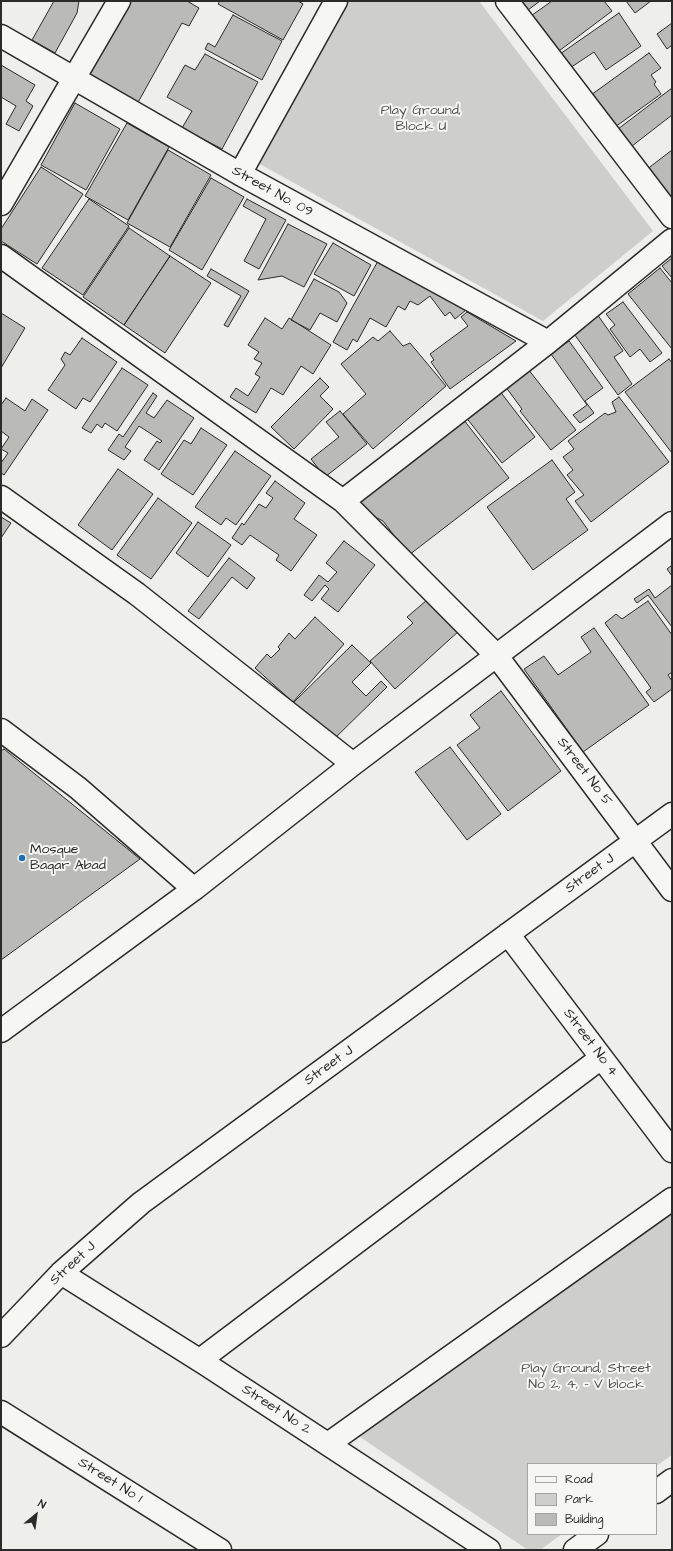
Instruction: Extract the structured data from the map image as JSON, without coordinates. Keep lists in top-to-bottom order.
{
  "streets": {
    "street": [
      "Street No. 09",
      "Street No 5",
      "Street J",
      "Street No 4",
      "Street No 2",
      "Street No 1"
    ]
  },
  "crossings": [
    ["Street No 5", "Street J"],
    ["Street J", "Street No 4"],
    ["Street J", "Street No 2"]
  ],
  "parks": ["Play Ground, Block U", "Play Ground, Street No 2, 4, - V block"],
  "places": ["Mosque Baqar Abad"],
  "legend": ["Road", "Park", "Building"],
  "north": "top right"
}
